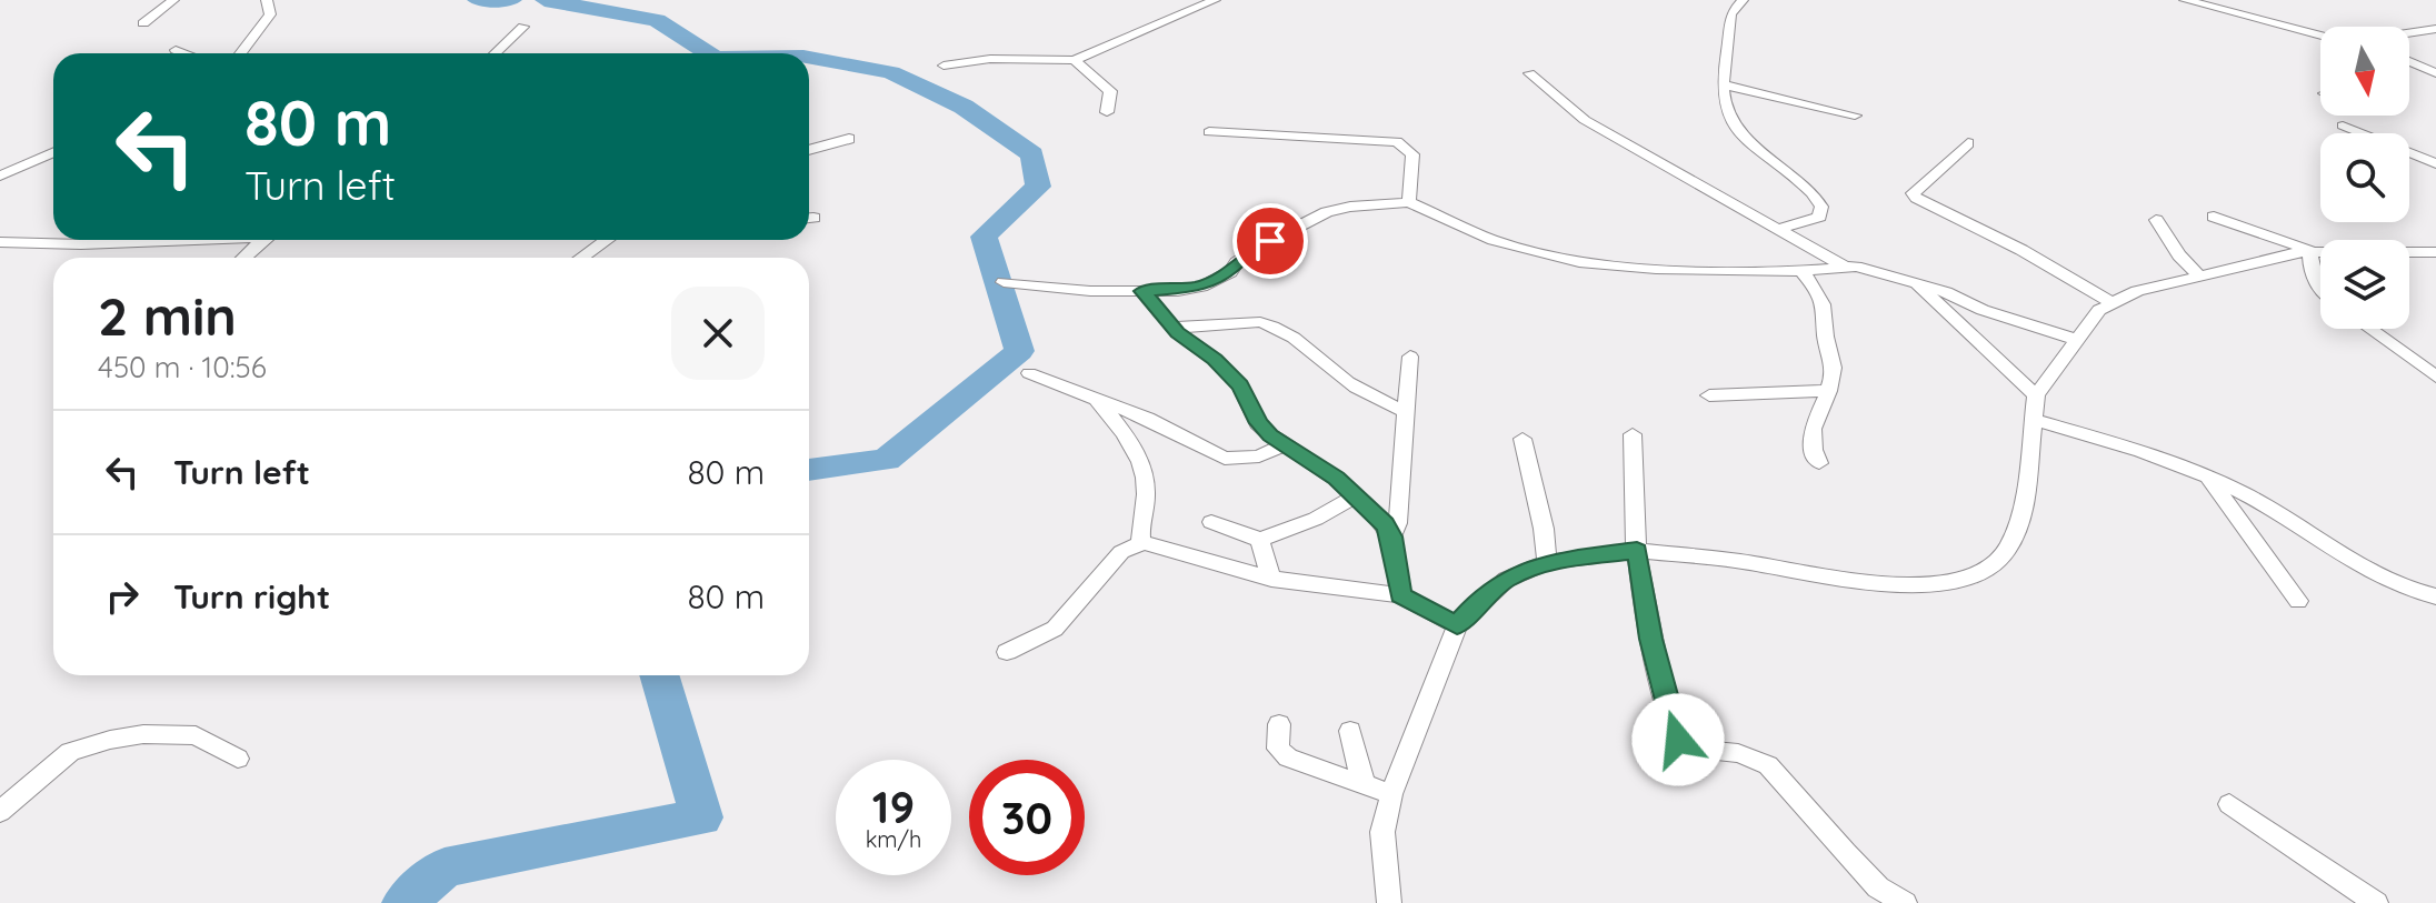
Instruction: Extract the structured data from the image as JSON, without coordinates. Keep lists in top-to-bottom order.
{
  "north": "bottom",
  "page": {
    "turn": ["80 m", "Turn left"],
    "heading": ["2 min", "450 m · 10:56"],
    "list": [
      {
        "name": "Turn left",
        "value": "80 m"
      },
      {
        "name": "Turn right",
        "value": "80 m"
      }
    ],
    "speed": "19 km/h",
    "limit": "30"
  }
}
